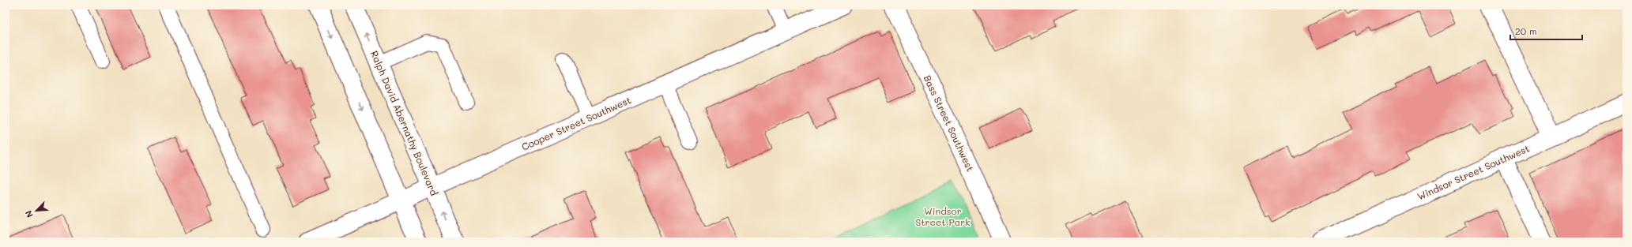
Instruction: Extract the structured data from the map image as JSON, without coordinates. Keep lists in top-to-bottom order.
{
  "streets": {
    "street": [
      "Ralph David Abernathy Boulevard",
      "Cooper Street Southwest",
      "Bass Street Southwest",
      "Windsor Street Southwest"
    ]
  },
  "crossings": [
    ["Ralph David Abernathy Boulevard", "Cooper Street Southwest"]
  ],
  "parks": ["Windsor Street Park"],
  "scale_bar": "20 m",
  "north": "bottom left"
}
